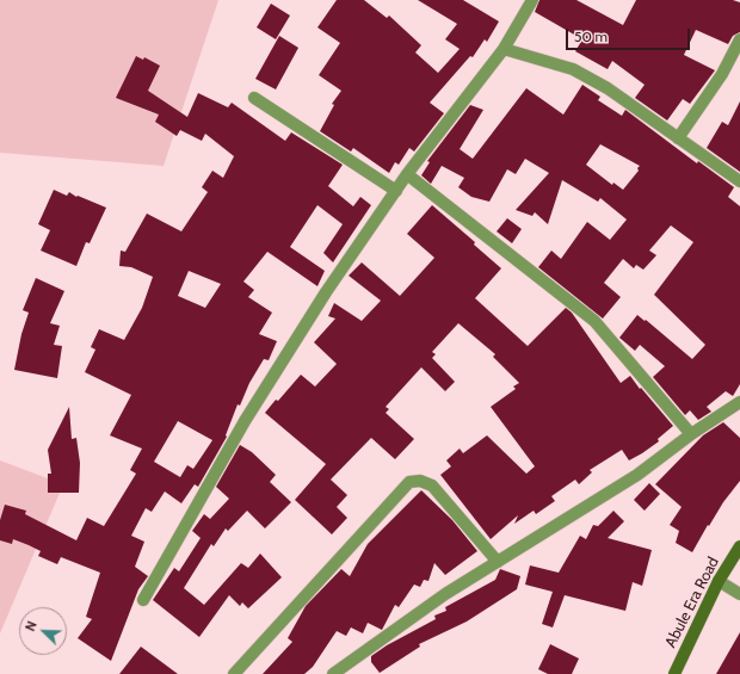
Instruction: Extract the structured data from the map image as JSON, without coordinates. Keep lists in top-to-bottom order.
{
  "streets": {
    "street": ["Abule Era Road"]
  },
  "scale_bar": "50 m",
  "north": "top left"
}
